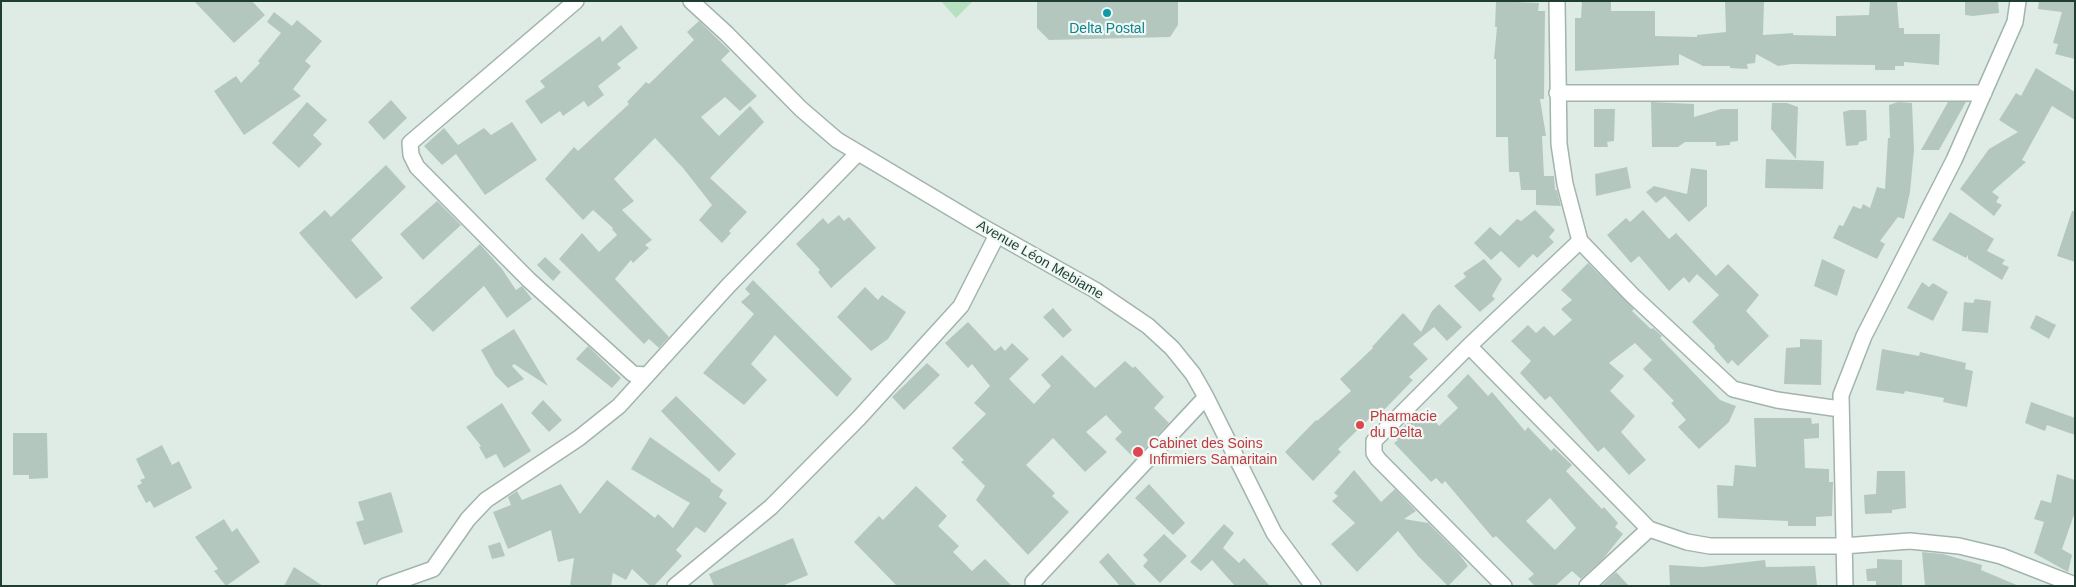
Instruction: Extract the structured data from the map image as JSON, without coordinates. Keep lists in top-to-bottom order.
{
  "streets": {
    "street": ["Avenue Léon Mebiame"]
  },
  "places": ["Delta Postal", "Pharmacie du Delta", "Cabinet des Soins Infirmiers Samaritain"]
}
